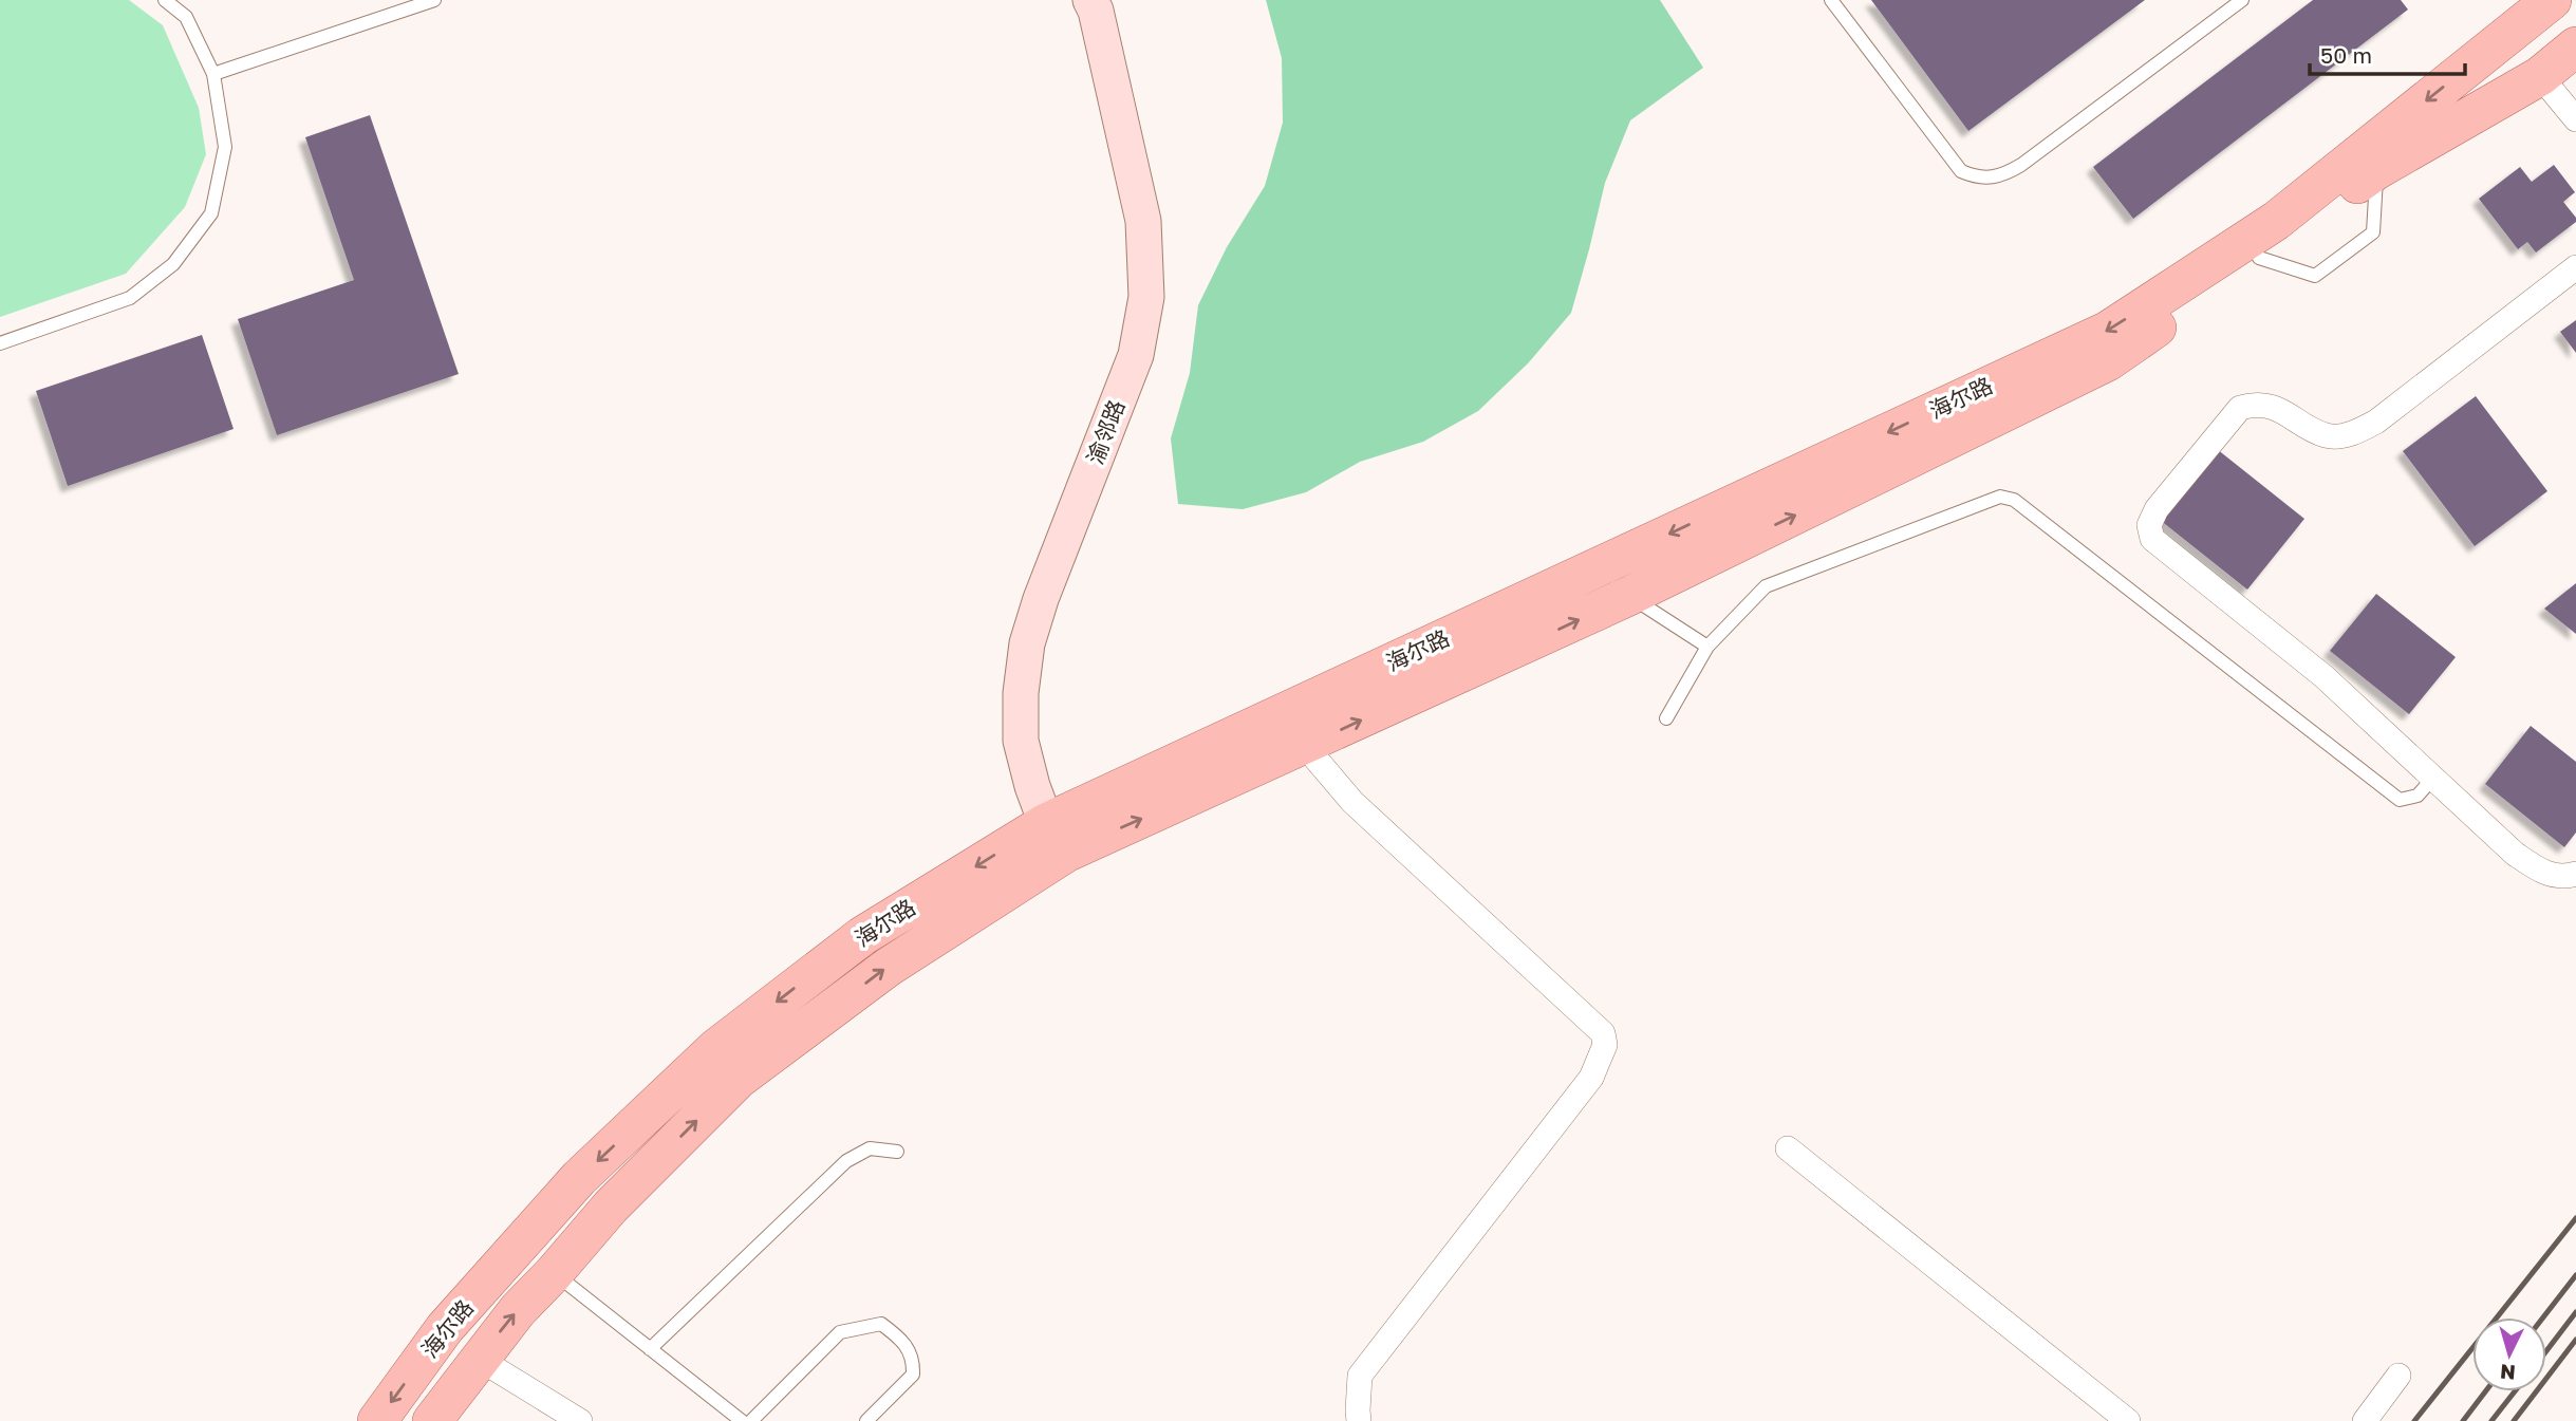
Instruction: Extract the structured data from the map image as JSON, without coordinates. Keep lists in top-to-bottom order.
{
  "streets": {
    "main road": ["海尔路", "渝邻路"]
  },
  "crossings": [
    ["海尔路", "渝邻路"]
  ],
  "scale_bar": "50 m",
  "north": "bottom"
}
